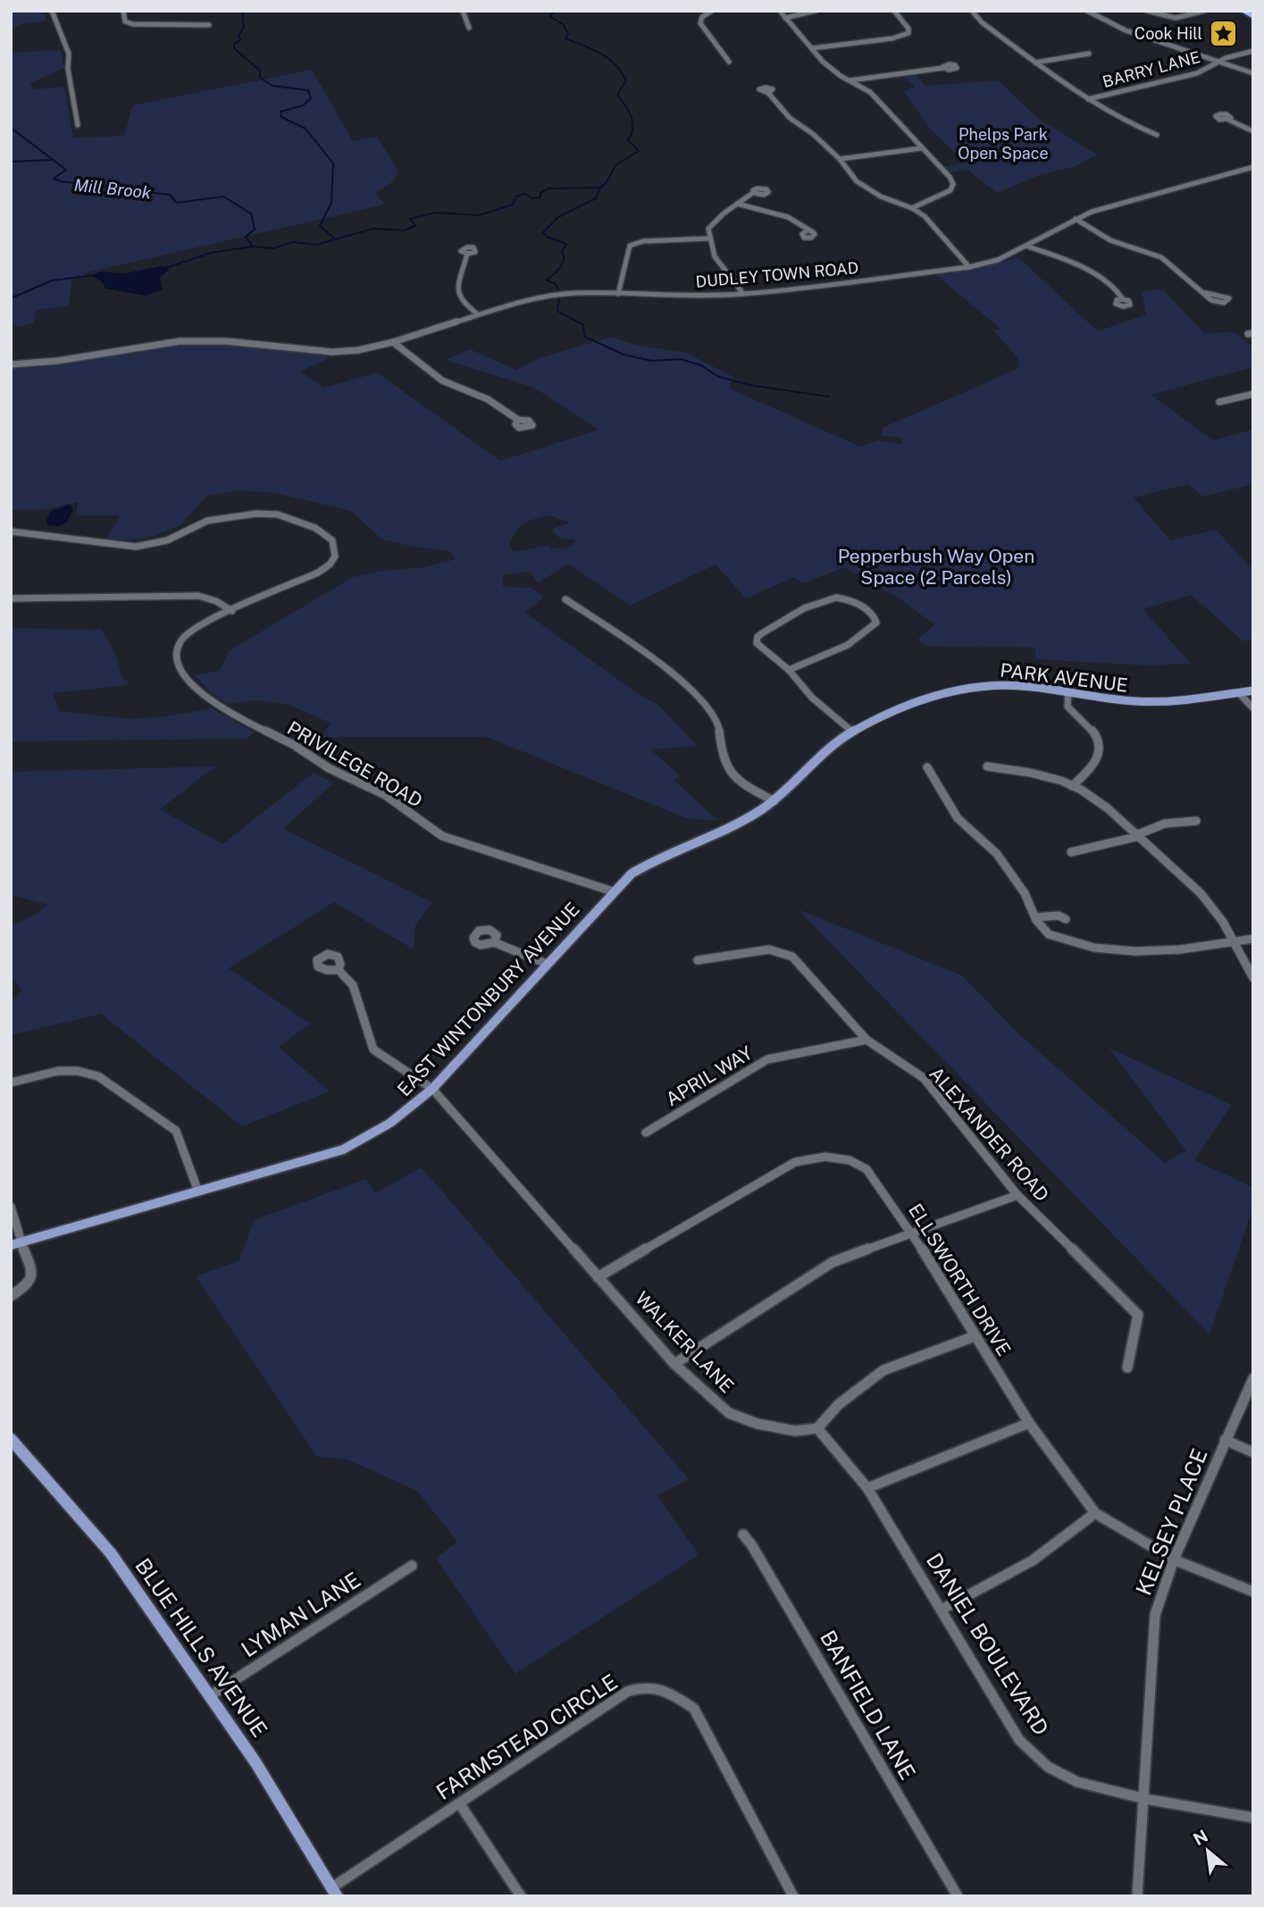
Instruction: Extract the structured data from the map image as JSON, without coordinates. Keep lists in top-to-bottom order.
{
  "streets": {
    "main road": ["PARK AVENUE", "EAST WINTONBURY AVENUE", "BLUE HILLS AVENUE"],
    "street": [
      "BARRY LANE",
      "DUDLEY TOWN ROAD",
      "PRIVILEGE ROAD",
      "APRIL WAY",
      "ALEXANDER ROAD",
      "ELLSWORTH DRIVE",
      "WALKER LANE",
      "KELSEY PLACE",
      "LYMAN LANE",
      "DANIEL BOULEVARD",
      "BANFIELD LANE",
      "FARMSTEAD CIRCLE"
    ]
  },
  "crossings": [
    ["PARK AVENUE", "EAST WINTONBURY AVENUE"],
    ["PRIVILEGE ROAD", "EAST WINTONBURY AVENUE"],
    ["EAST WINTONBURY AVENUE", "WALKER LANE"],
    ["APRIL WAY", "ALEXANDER ROAD"],
    ["ELLSWORTH DRIVE", "WALKER LANE"],
    ["ELLSWORTH DRIVE", "KELSEY PLACE"],
    ["WALKER LANE", "DANIEL BOULEVARD"],
    ["KELSEY PLACE", "DANIEL BOULEVARD"],
    ["LYMAN LANE", "BLUE HILLS AVENUE"],
    ["BLUE HILLS AVENUE", "FARMSTEAD CIRCLE"]
  ],
  "water": ["Mill Brook"],
  "parks": ["Phelps Park Open Space", "Pepperbush Way Open Space (2 Parcels)"],
  "places": {
    "place": ["Cook Hill"]
  },
  "north": "top left"
}
